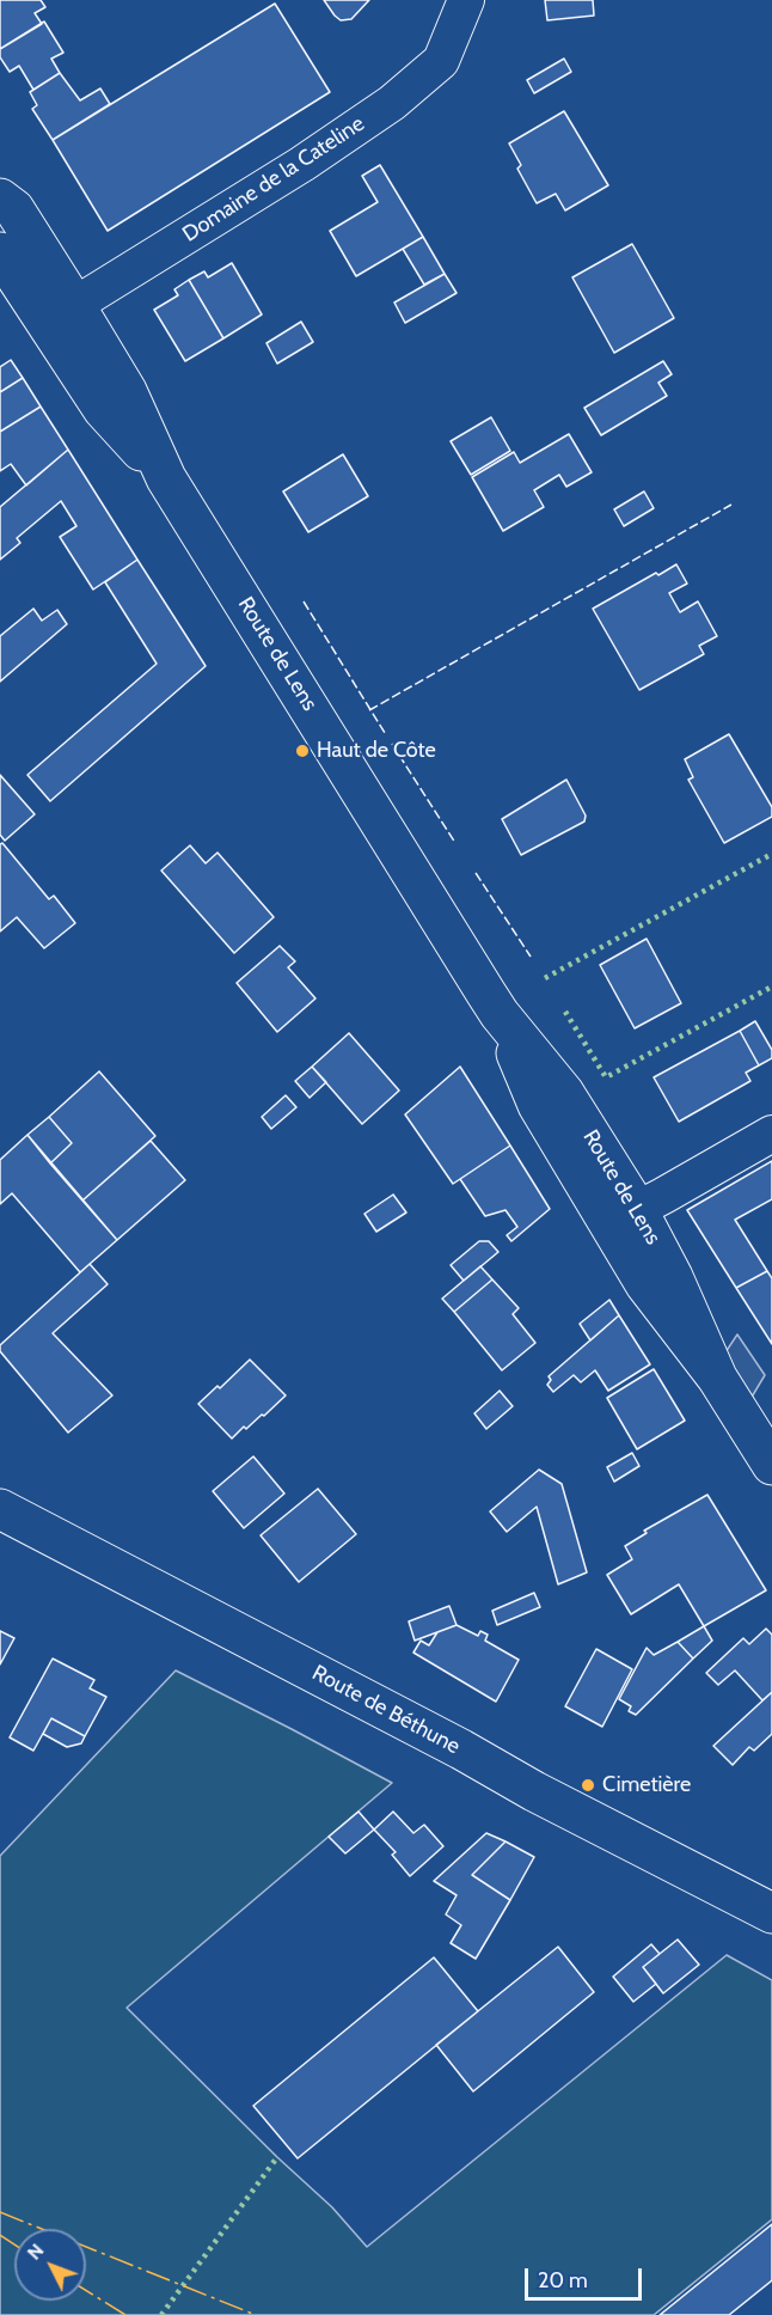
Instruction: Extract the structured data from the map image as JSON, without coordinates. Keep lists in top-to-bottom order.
{
  "streets": {
    "main road": ["Route de Lens", "Route de Béthune"],
    "street": ["Domaine de la Cateline"]
  },
  "crossings": [
    ["Domaine de la Cateline", "Route de Lens"]
  ],
  "places": ["Haut de Côte", "Cimetière"],
  "scale_bar": "20 m",
  "north": "top left"
}
